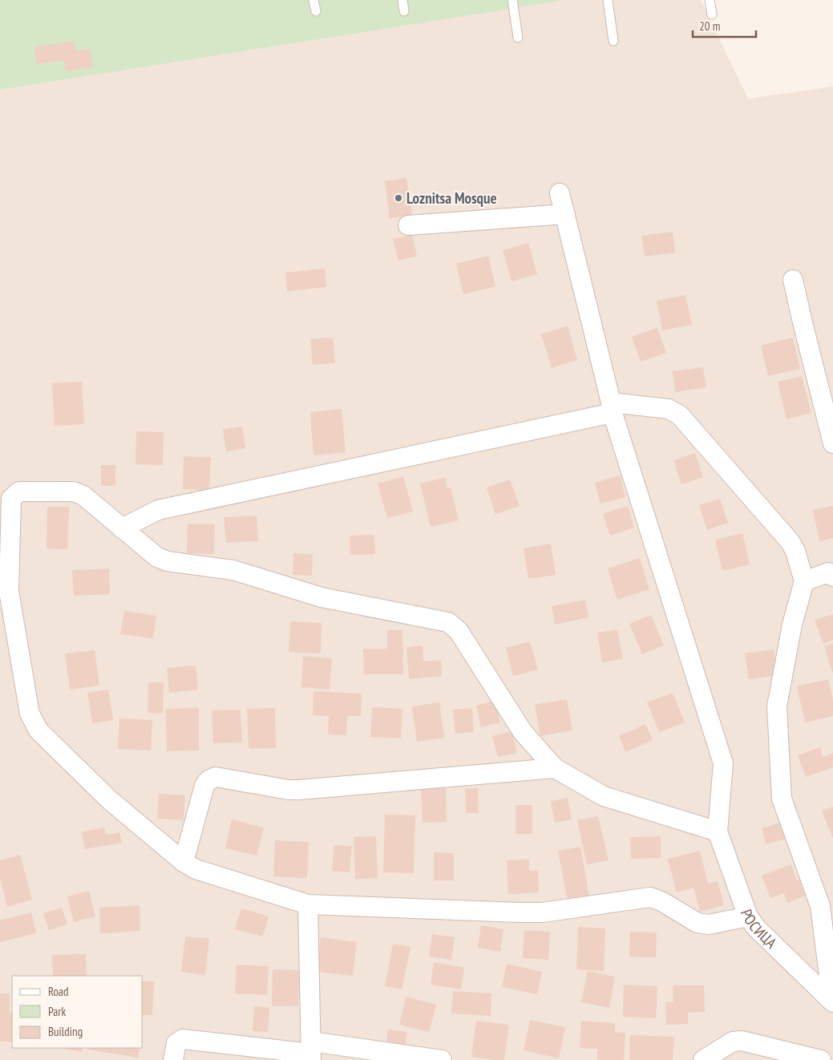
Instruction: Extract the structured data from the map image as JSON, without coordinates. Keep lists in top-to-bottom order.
{
  "streets": {
    "street": ["РОСИЦА"]
  },
  "places": ["Loznitsa Mosque"],
  "legend": ["Road", "Park", "Building"],
  "scale_bar": "20 m"
}
